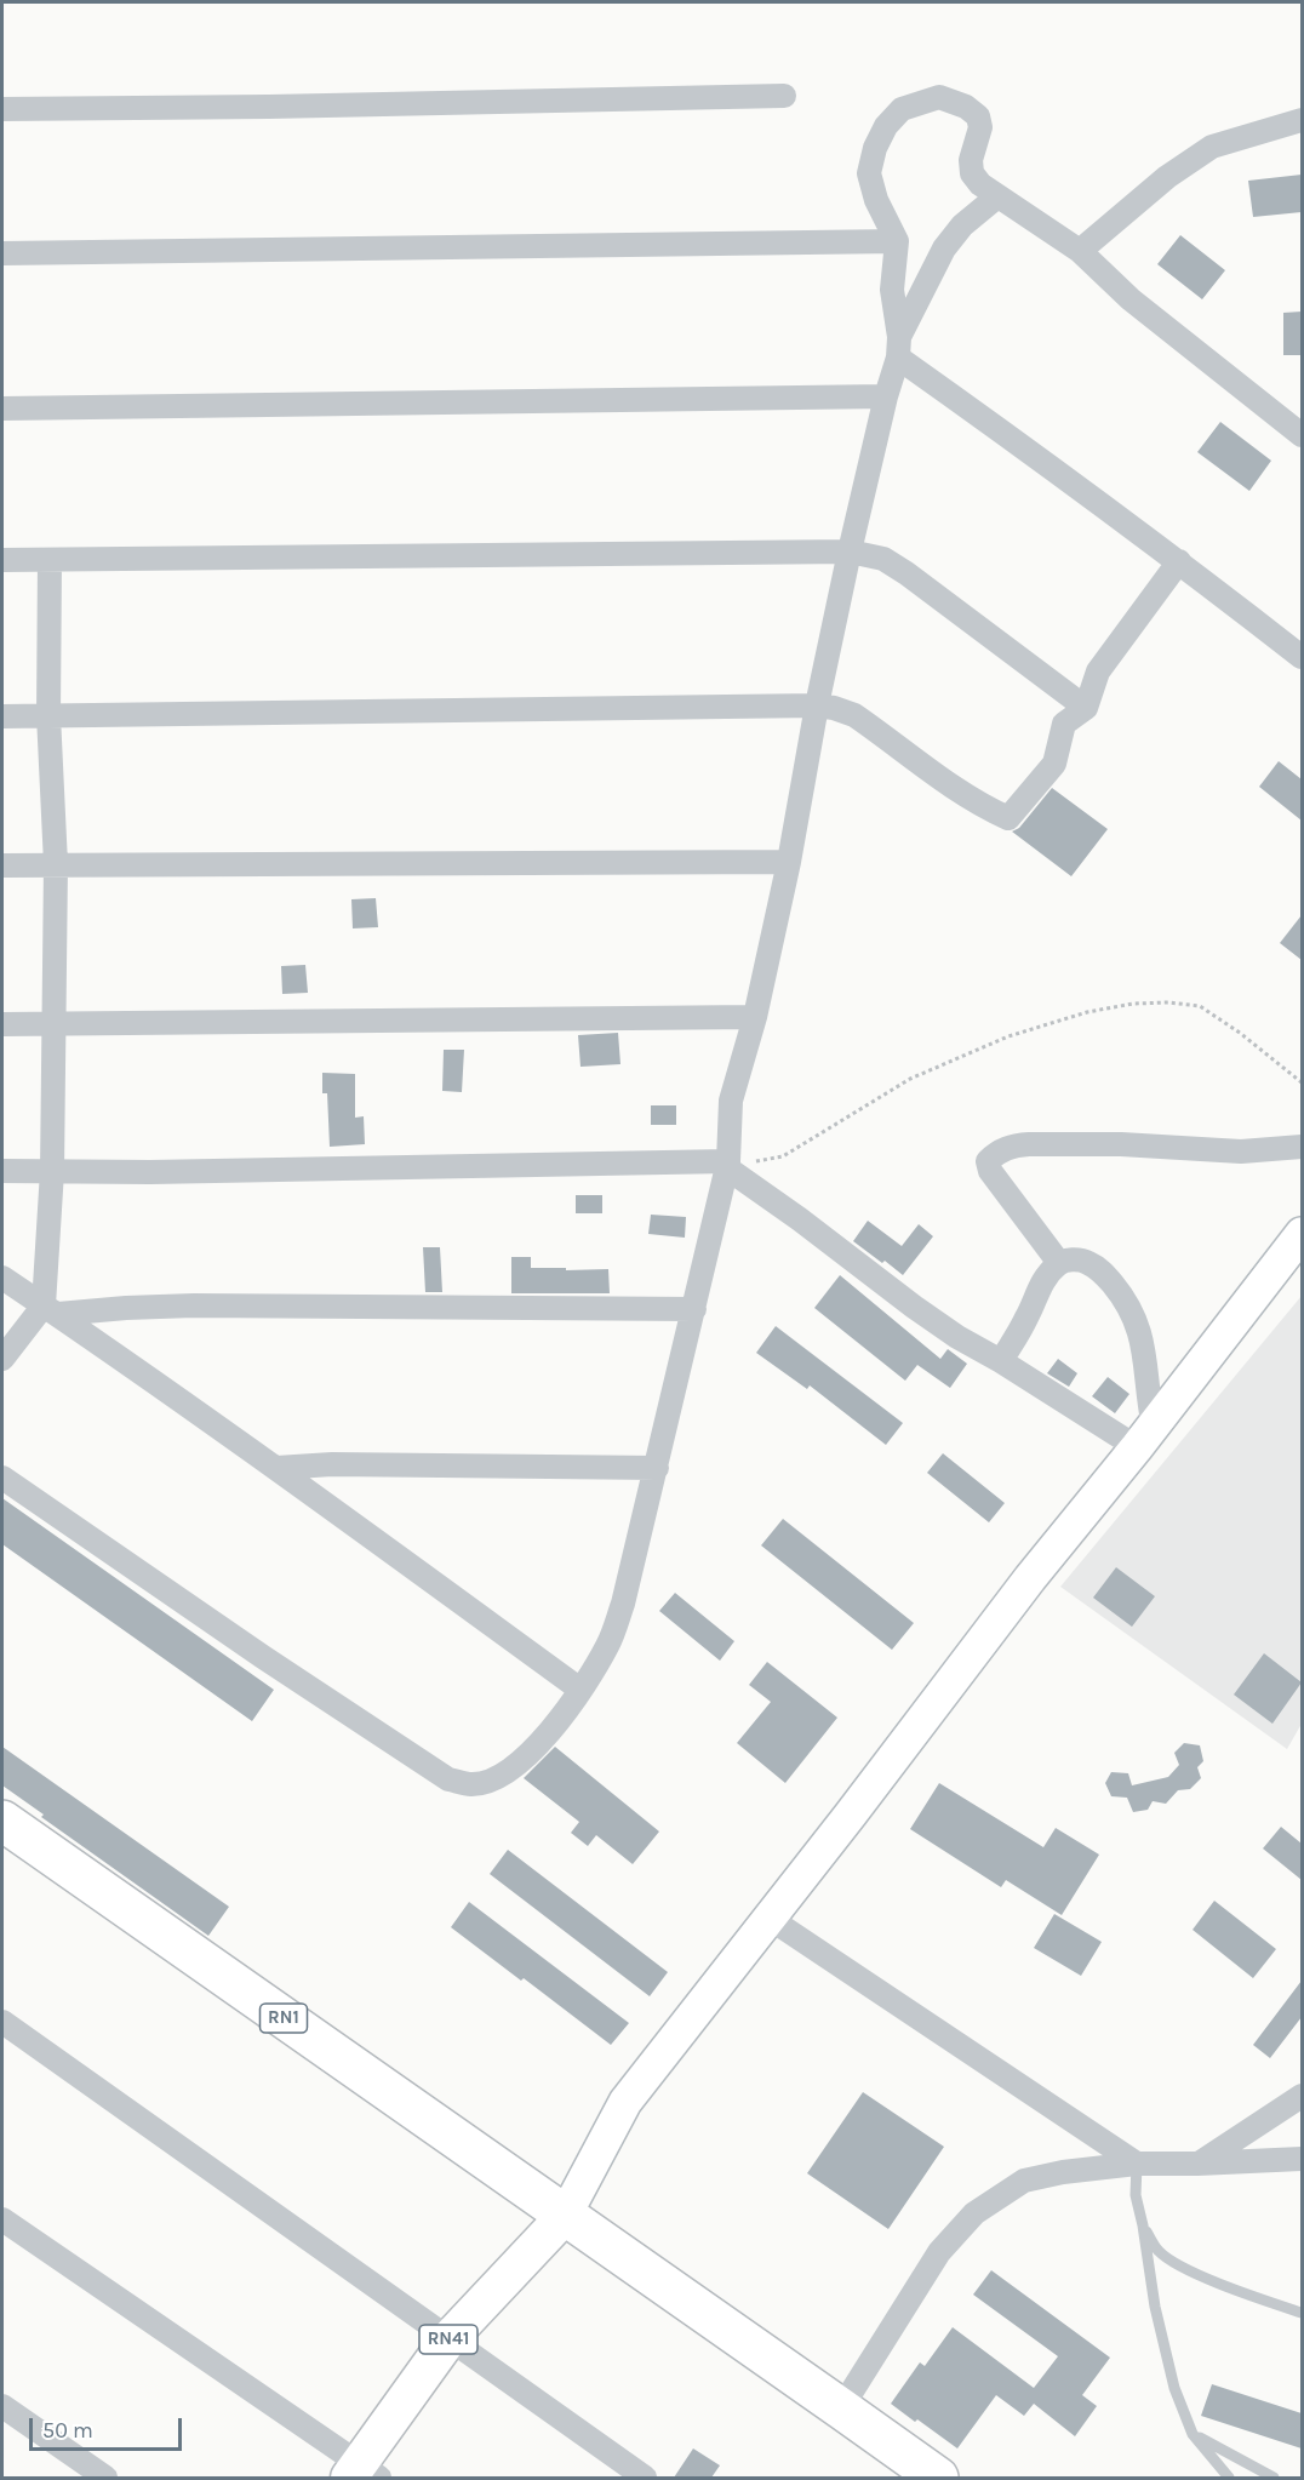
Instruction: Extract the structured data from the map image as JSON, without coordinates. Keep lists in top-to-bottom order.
{
  "streets": {
    "highway": ["RN1"],
    "main road": ["RN41"]
  },
  "crossings": [
    ["RN1", "RN41"]
  ],
  "scale_bar": "50 m"
}
